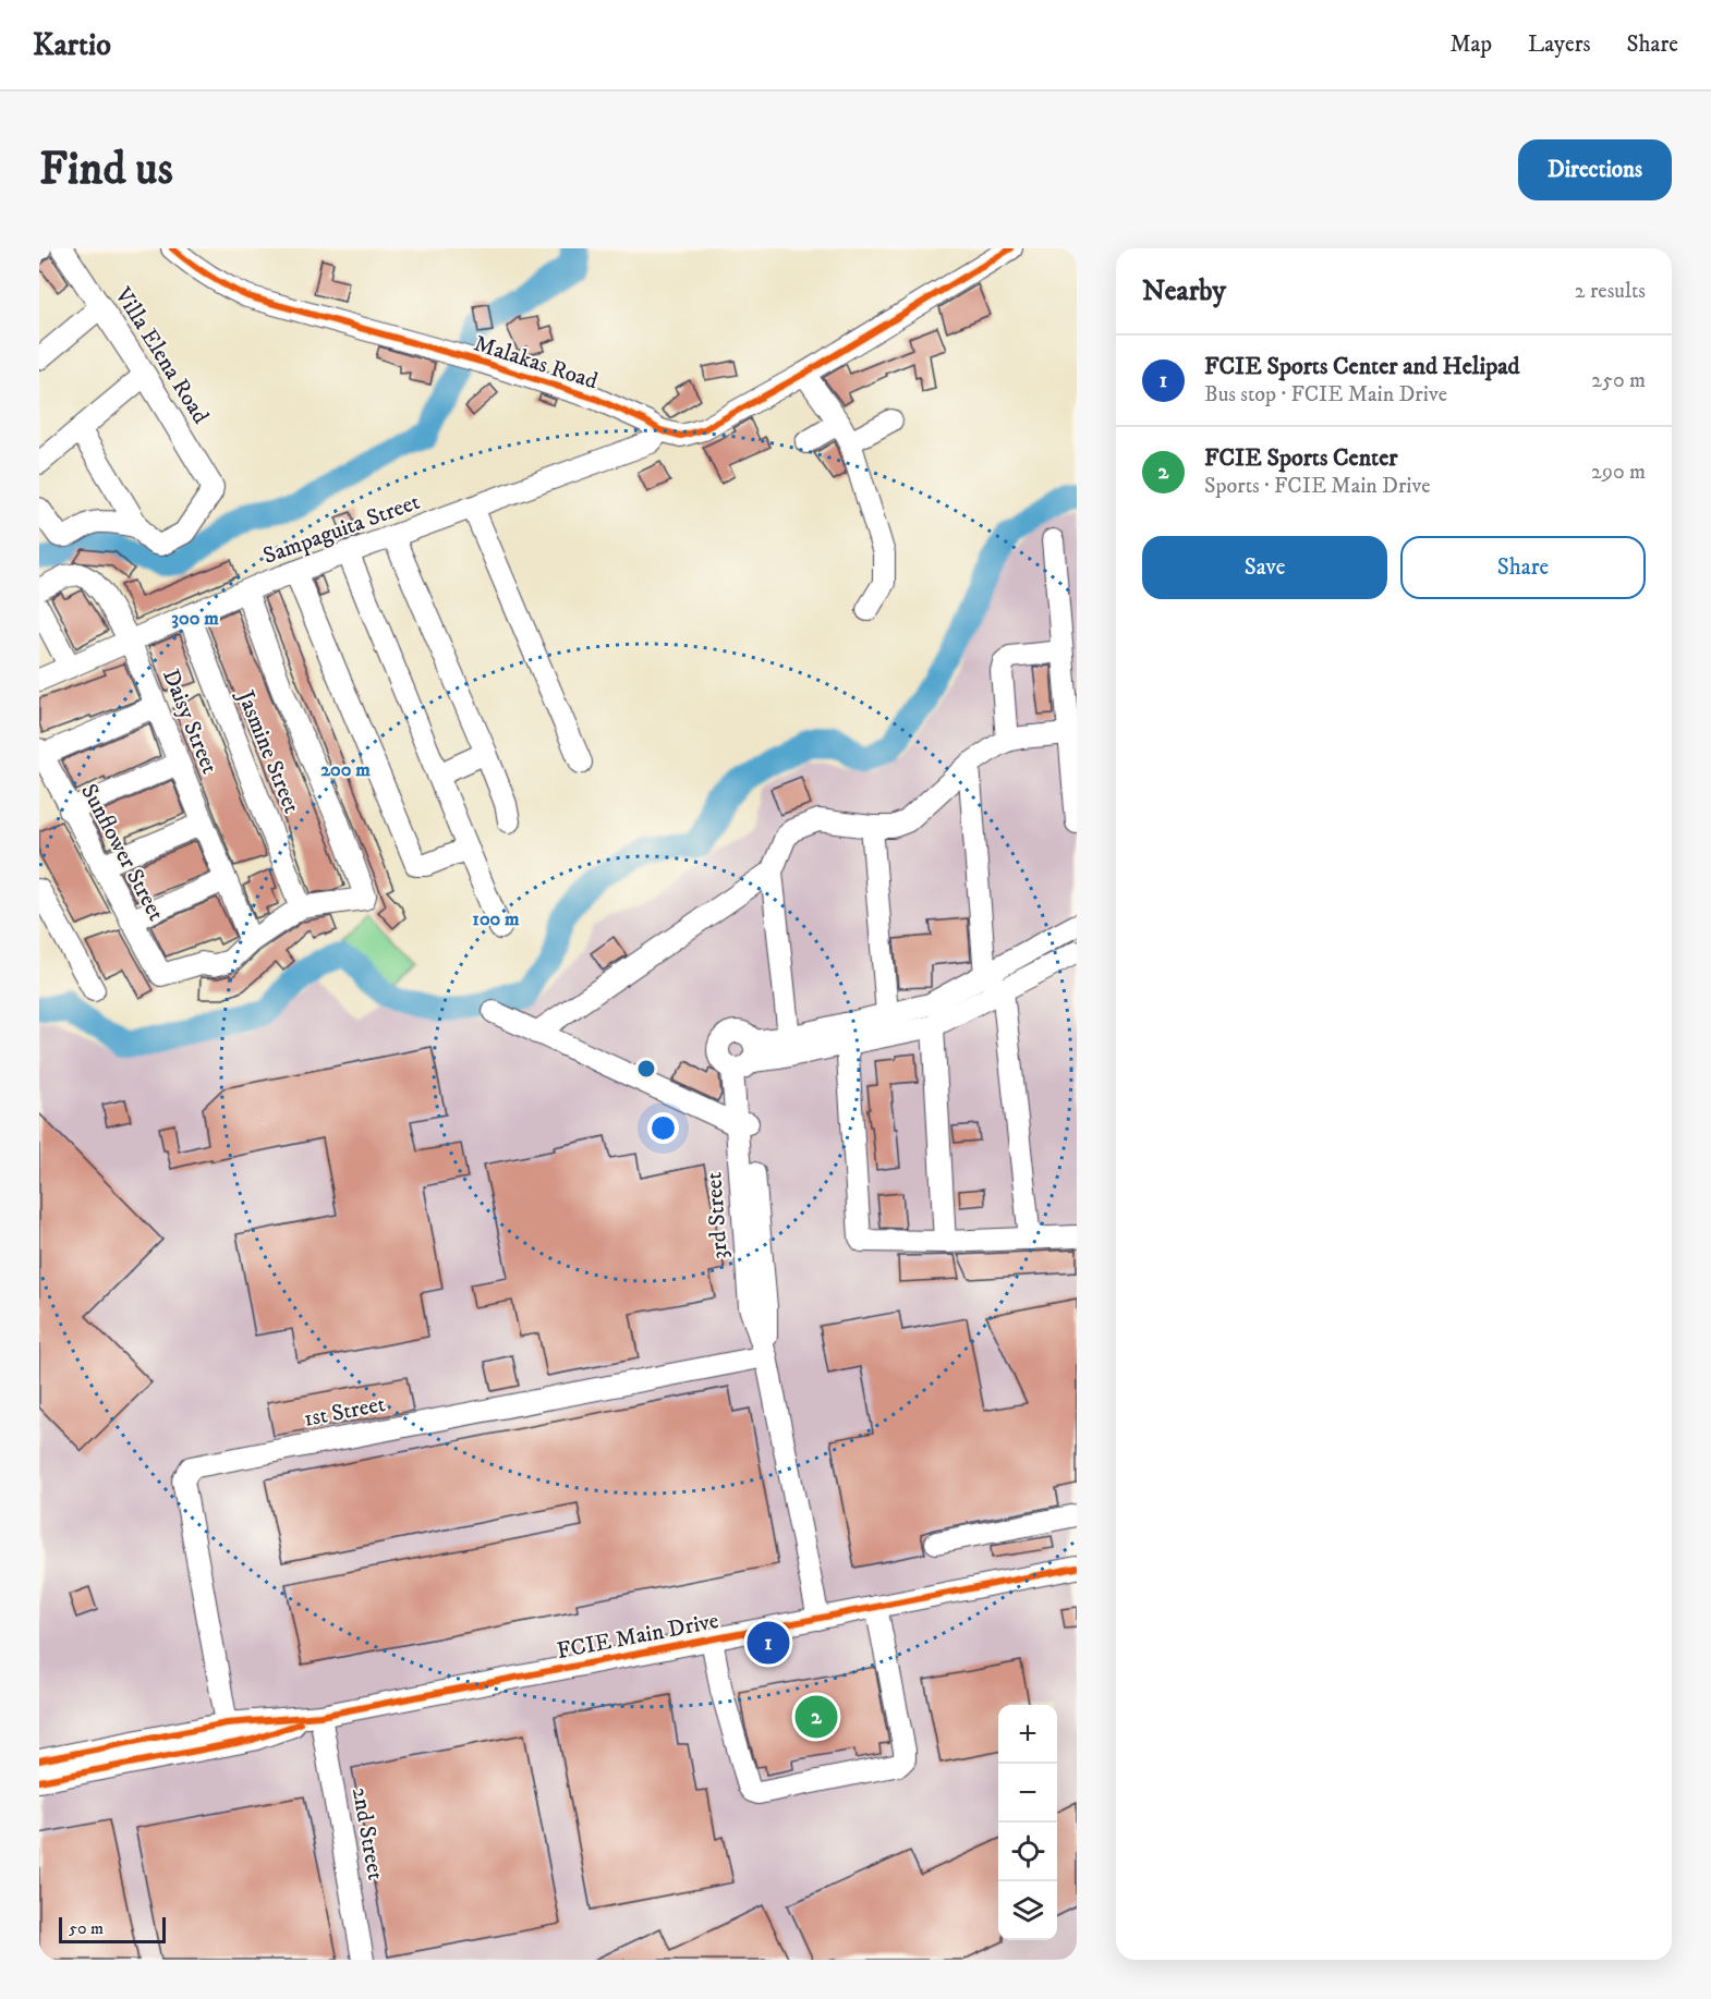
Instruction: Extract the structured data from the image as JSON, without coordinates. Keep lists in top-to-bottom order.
{
  "streets": {
    "street": [
      "Villa Elena Road",
      "Malakas Road",
      "Sampaguita Street",
      "Daisy Street",
      "Jasmine Street",
      "Sunflower Street",
      "3rd Street",
      "1st Street",
      "FCIE Main Drive",
      "2nd Street"
    ]
  },
  "crossings": [
    ["Malakas Road", "Sampaguita Street"],
    ["Sampaguita Street", "Daisy Street"],
    ["Sampaguita Street", "Jasmine Street"],
    ["Daisy Street", "Sunflower Street"],
    ["3rd Street", "1st Street"],
    ["3rd Street", "FCIE Main Drive"],
    ["1st Street", "FCIE Main Drive"],
    ["FCIE Main Drive", "2nd Street"]
  ],
  "scale_bar": "50 m",
  "page": {
    "header": "Kartio",
    "nav": ["Map", "Layers", "Share"],
    "buttons": [
      "Directions",
      ["Save", "Share"]
    ],
    "title": "Find us",
    "heading": ["Nearby", "2 results"],
    "list": [
      {
        "mark": "1",
        "name": "FCIE Sports Center and Helipad",
        "note": "Bus stop · FCIE Main Drive",
        "value": "250 m"
      },
      {
        "mark": "2",
        "name": "FCIE Sports Center",
        "note": "Sports · FCIE Main Drive",
        "value": "290 m"
      }
    ],
    "pins": ["1", "2"],
    "map_buttons": ["+", "−"],
    "scale": "50 m"
  },
  "rings": ["300 m", "200 m", "100 m"]
}
